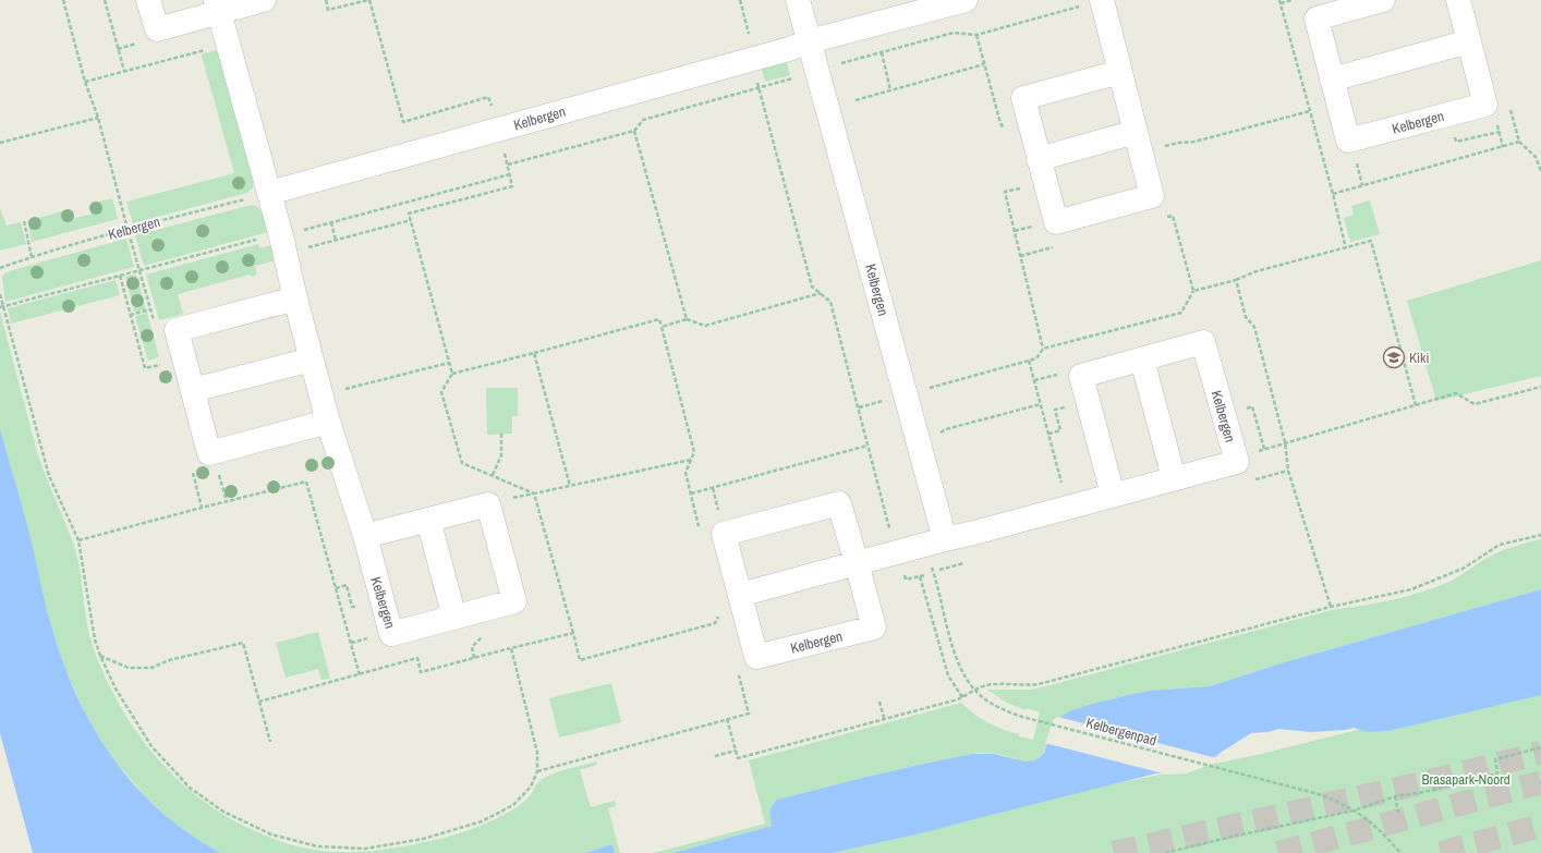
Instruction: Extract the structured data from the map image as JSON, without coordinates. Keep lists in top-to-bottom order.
{
  "streets": {
    "street": ["Kelbergen"],
    "path": ["Kelbergenpad"]
  },
  "crossings": [
    ["Kelbergen", "Kelbergenpad"]
  ],
  "parks": ["Brasapark-Noord"],
  "places": {
    "school or university": ["Kiki"]
  }
}
